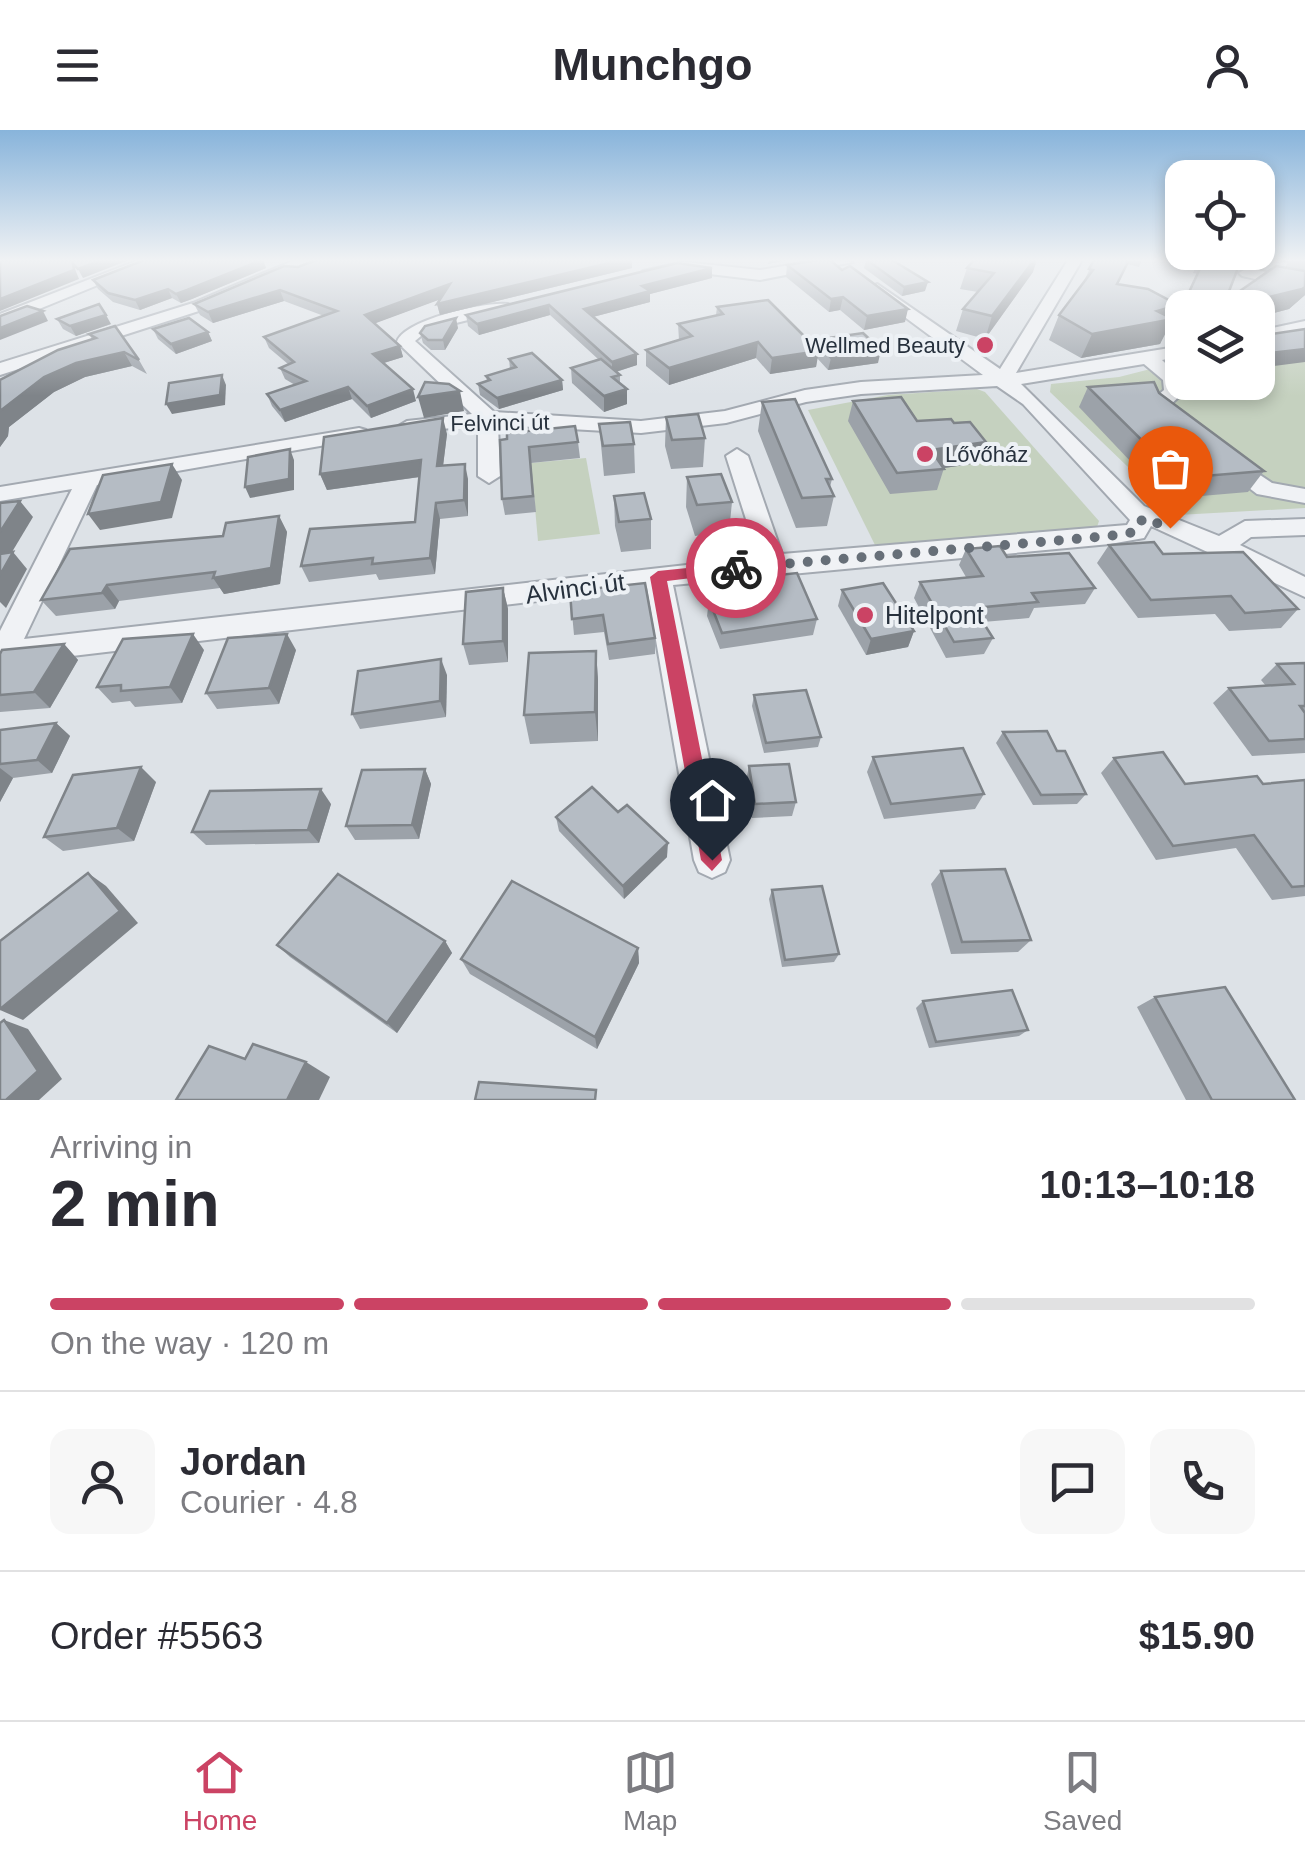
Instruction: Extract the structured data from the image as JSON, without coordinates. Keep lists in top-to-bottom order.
{
  "streets": {
    "street": ["Felvinci út", "Alvinci út"]
  },
  "places": ["Wellmed Beauty", "Lővőház", "Hitelpont"],
  "page": {
    "header": "Munchgo",
    "heading": ["2 min", "Arriving in", "10:13–10:18"],
    "panel": [
      "Jordan",
      "Courier · 4.8",
      "Order #5563",
      "$15.90"
    ],
    "bar": "On the way · 120 m",
    "tabs": ["Home", "Map", "Saved"]
  }
}
